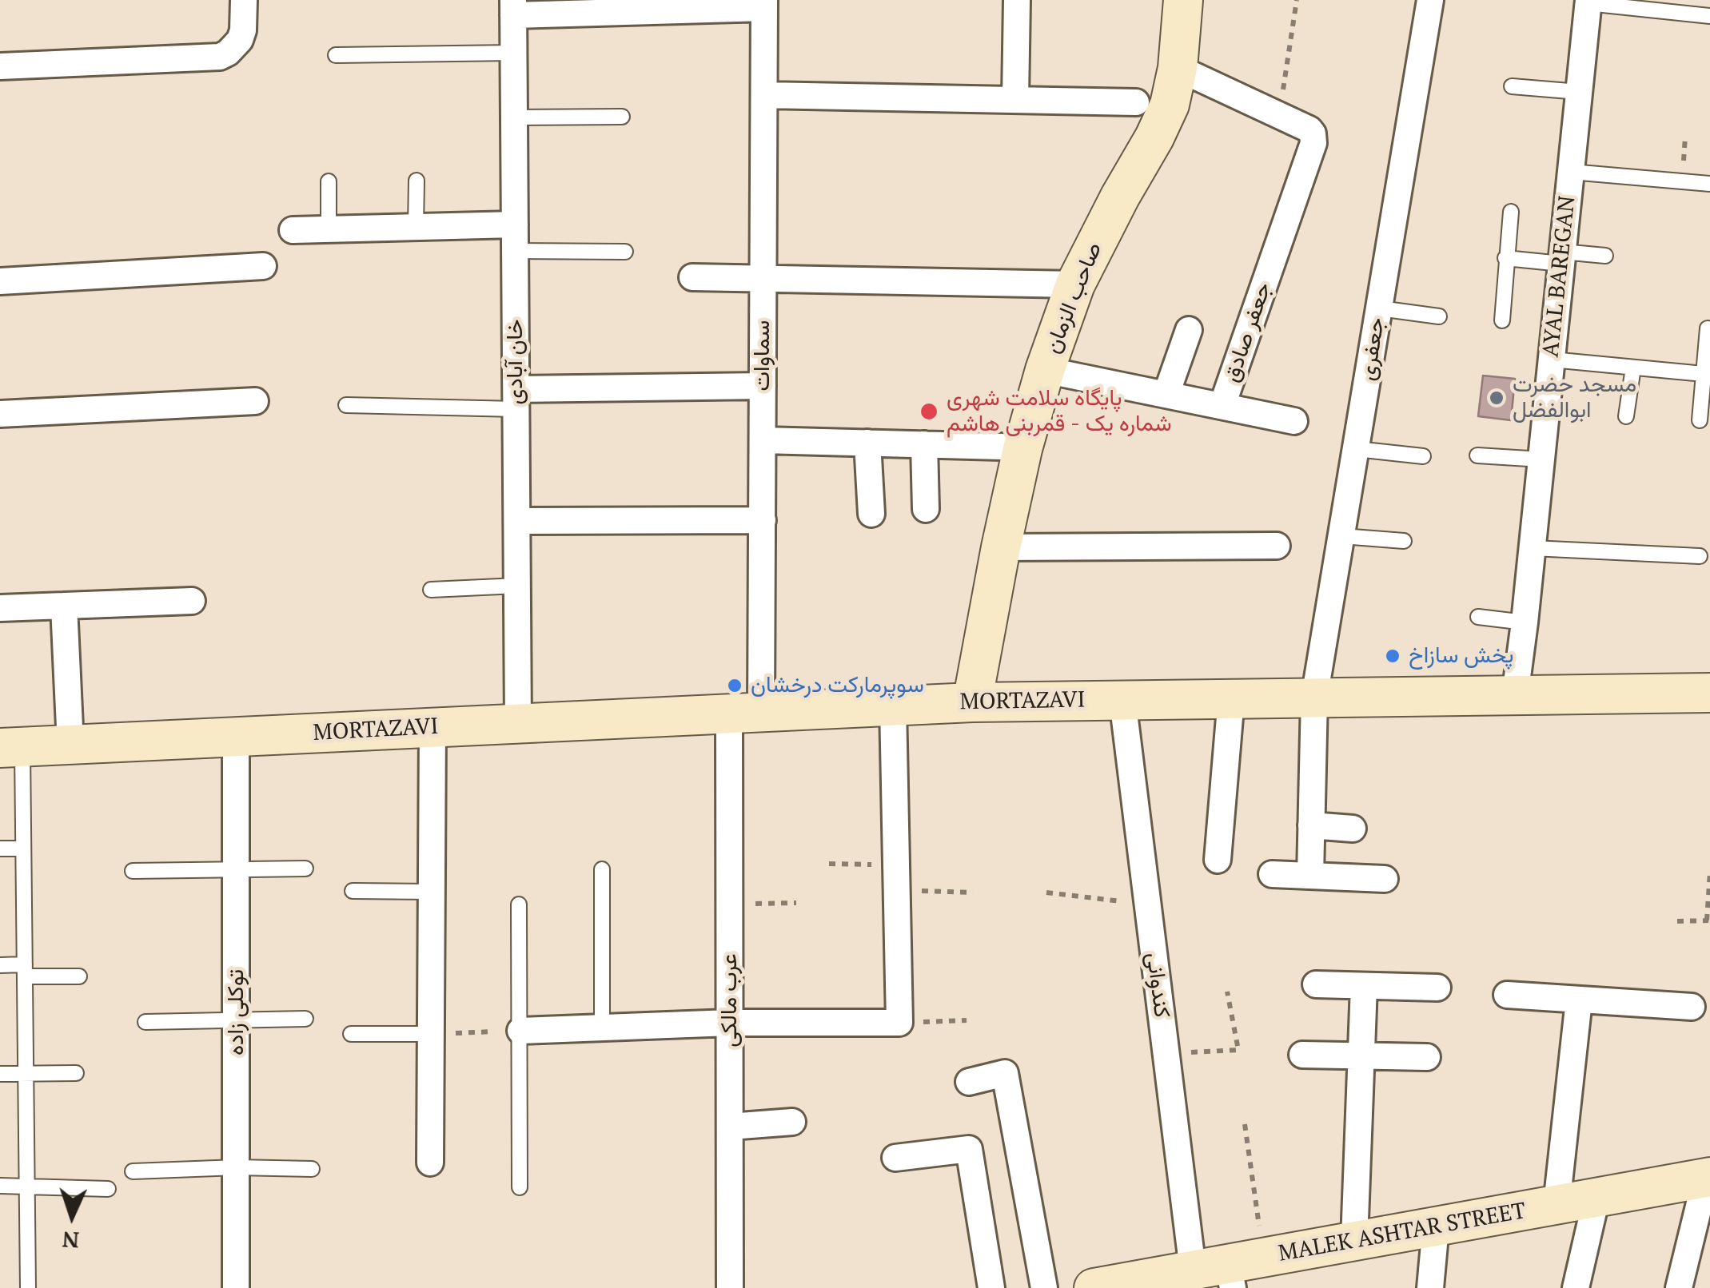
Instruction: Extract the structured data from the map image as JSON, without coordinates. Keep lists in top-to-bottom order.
{
  "streets": {
    "street": [
      "AYAL BAREGAN",
      "صاحب الزمان",
      "جعفر صادق",
      "جعفری",
      "سماوات",
      "خان آبادی",
      "MORTAZAVI",
      "کندوانی",
      "عرب مالکی",
      "توکلی زاده",
      "MALEK ASHTAR STREET"
    ]
  },
  "crossings": [
    ["AYAL BAREGAN", "MORTAZAVI"],
    ["صاحب الزمان", "جعفر صادق"],
    ["صاحب الزمان", "MORTAZAVI"],
    ["جعفری", "MORTAZAVI"],
    ["سماوات", "MORTAZAVI"],
    ["سماوات", "عرب مالکی"],
    ["خان آبادی", "MORTAZAVI"],
    ["MORTAZAVI", "کندوانی"],
    ["MORTAZAVI", "عرب مالکی"],
    ["MORTAZAVI", "توکلی زاده"],
    ["کندوانی", "MALEK ASHTAR STREET"]
  ],
  "places": [
    "مسجد حضرت ابوالفضل",
    "پایگاه سلامت شهری شماره یک - قمربنی هاشم",
    "پخش سازاخ",
    "سوپرمارکت درخشان"
  ],
  "north": "bottom"
}
